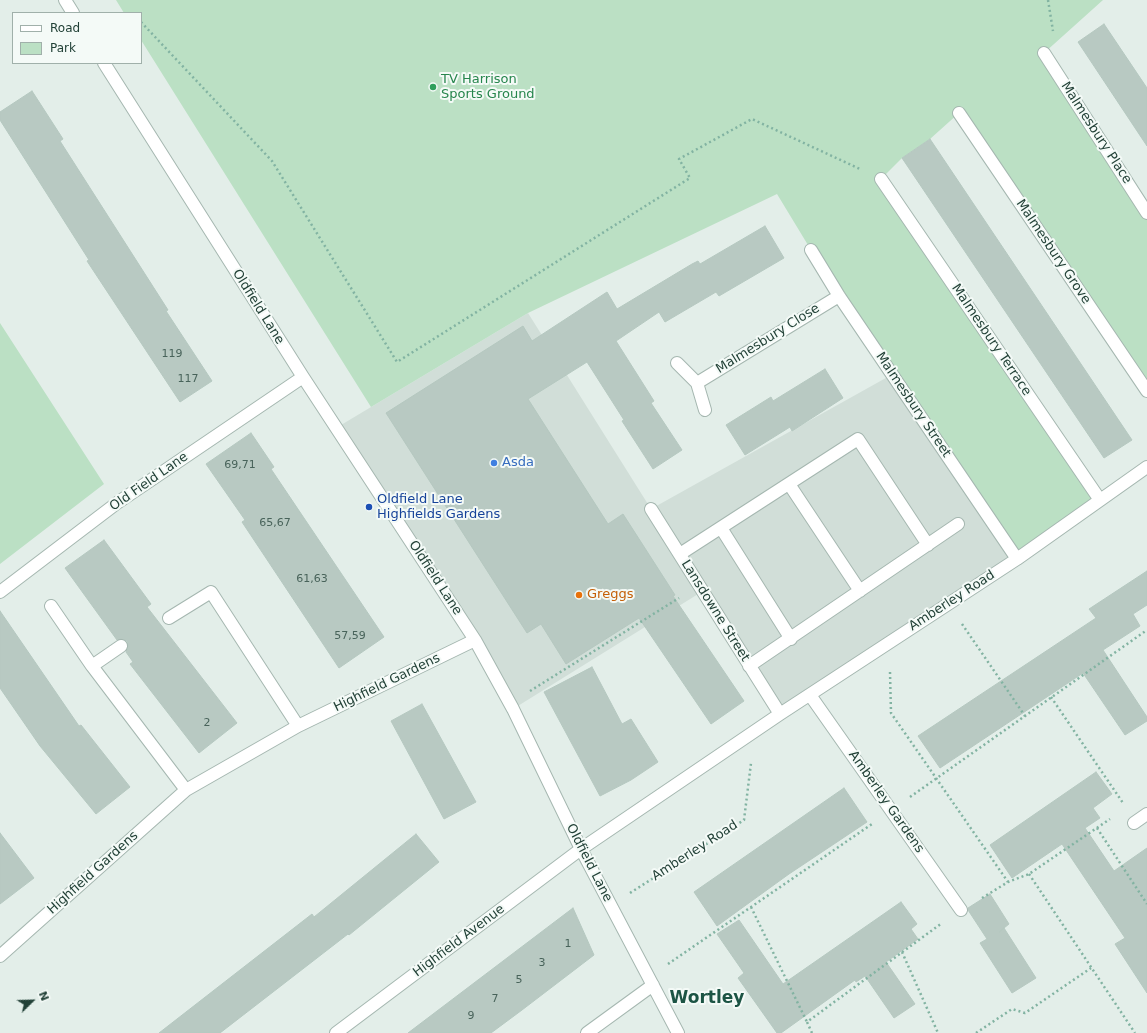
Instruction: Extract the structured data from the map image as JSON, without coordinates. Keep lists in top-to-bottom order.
{
  "streets": {
    "street": [
      "Malmesbury Place",
      "Malmesbury Grove",
      "Oldfield Lane",
      "Malmesbury Close",
      "Malmesbury Terrace",
      "Malmesbury Street",
      "Old Field Lane",
      "Amberley Road",
      "Lansdowne Street",
      "Highfield Gardens",
      "Amberley Gardens",
      "Highfield Avenue"
    ]
  },
  "crossings": [
    ["Oldfield Lane", "Old Field Lane"],
    ["Oldfield Lane", "Amberley Road"],
    ["Oldfield Lane", "Highfield Gardens"],
    ["Oldfield Lane", "Highfield Avenue"],
    ["Malmesbury Close", "Malmesbury Street"],
    ["Malmesbury Terrace", "Amberley Road"],
    ["Malmesbury Street", "Amberley Road"],
    ["Amberley Road", "Lansdowne Street"],
    ["Amberley Road", "Amberley Gardens"],
    ["Amberley Road", "Highfield Avenue"]
  ],
  "districts": ["Wortley"],
  "places": [
    "TV Harrison Sports Ground",
    "Asda",
    "Oldfield Lane Highfields Gardens",
    "Greggs"
  ],
  "house_numbers": [
    "119",
    "117",
    "69,71",
    "65,67",
    "61,63",
    "57,59",
    "2",
    "1",
    "3",
    "5",
    "7",
    "9"
  ],
  "legend": ["Road", "Park"],
  "north": "top right"
}
